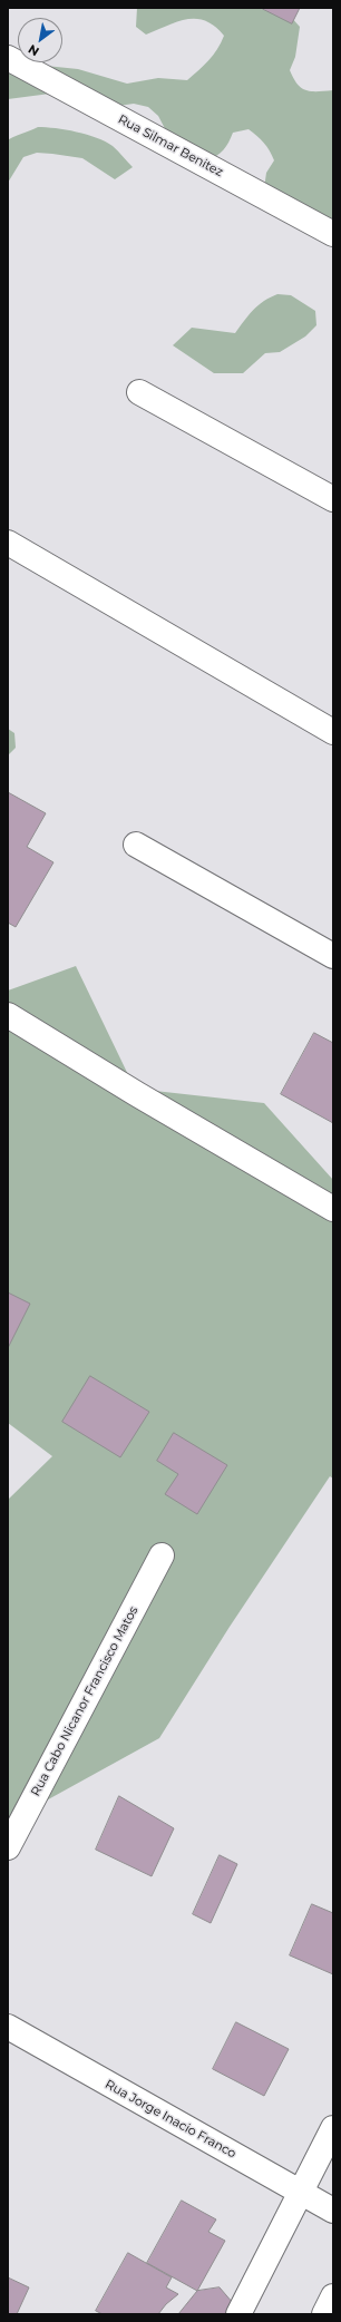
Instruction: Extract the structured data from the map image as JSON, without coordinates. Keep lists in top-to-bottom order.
{
  "streets": {
    "street": ["Rua Silmar Benitez", "Rua Cabo Nicanor Francisco Matos", "Rua Jorge Inacio Franco"]
  },
  "north": "bottom left"
}
